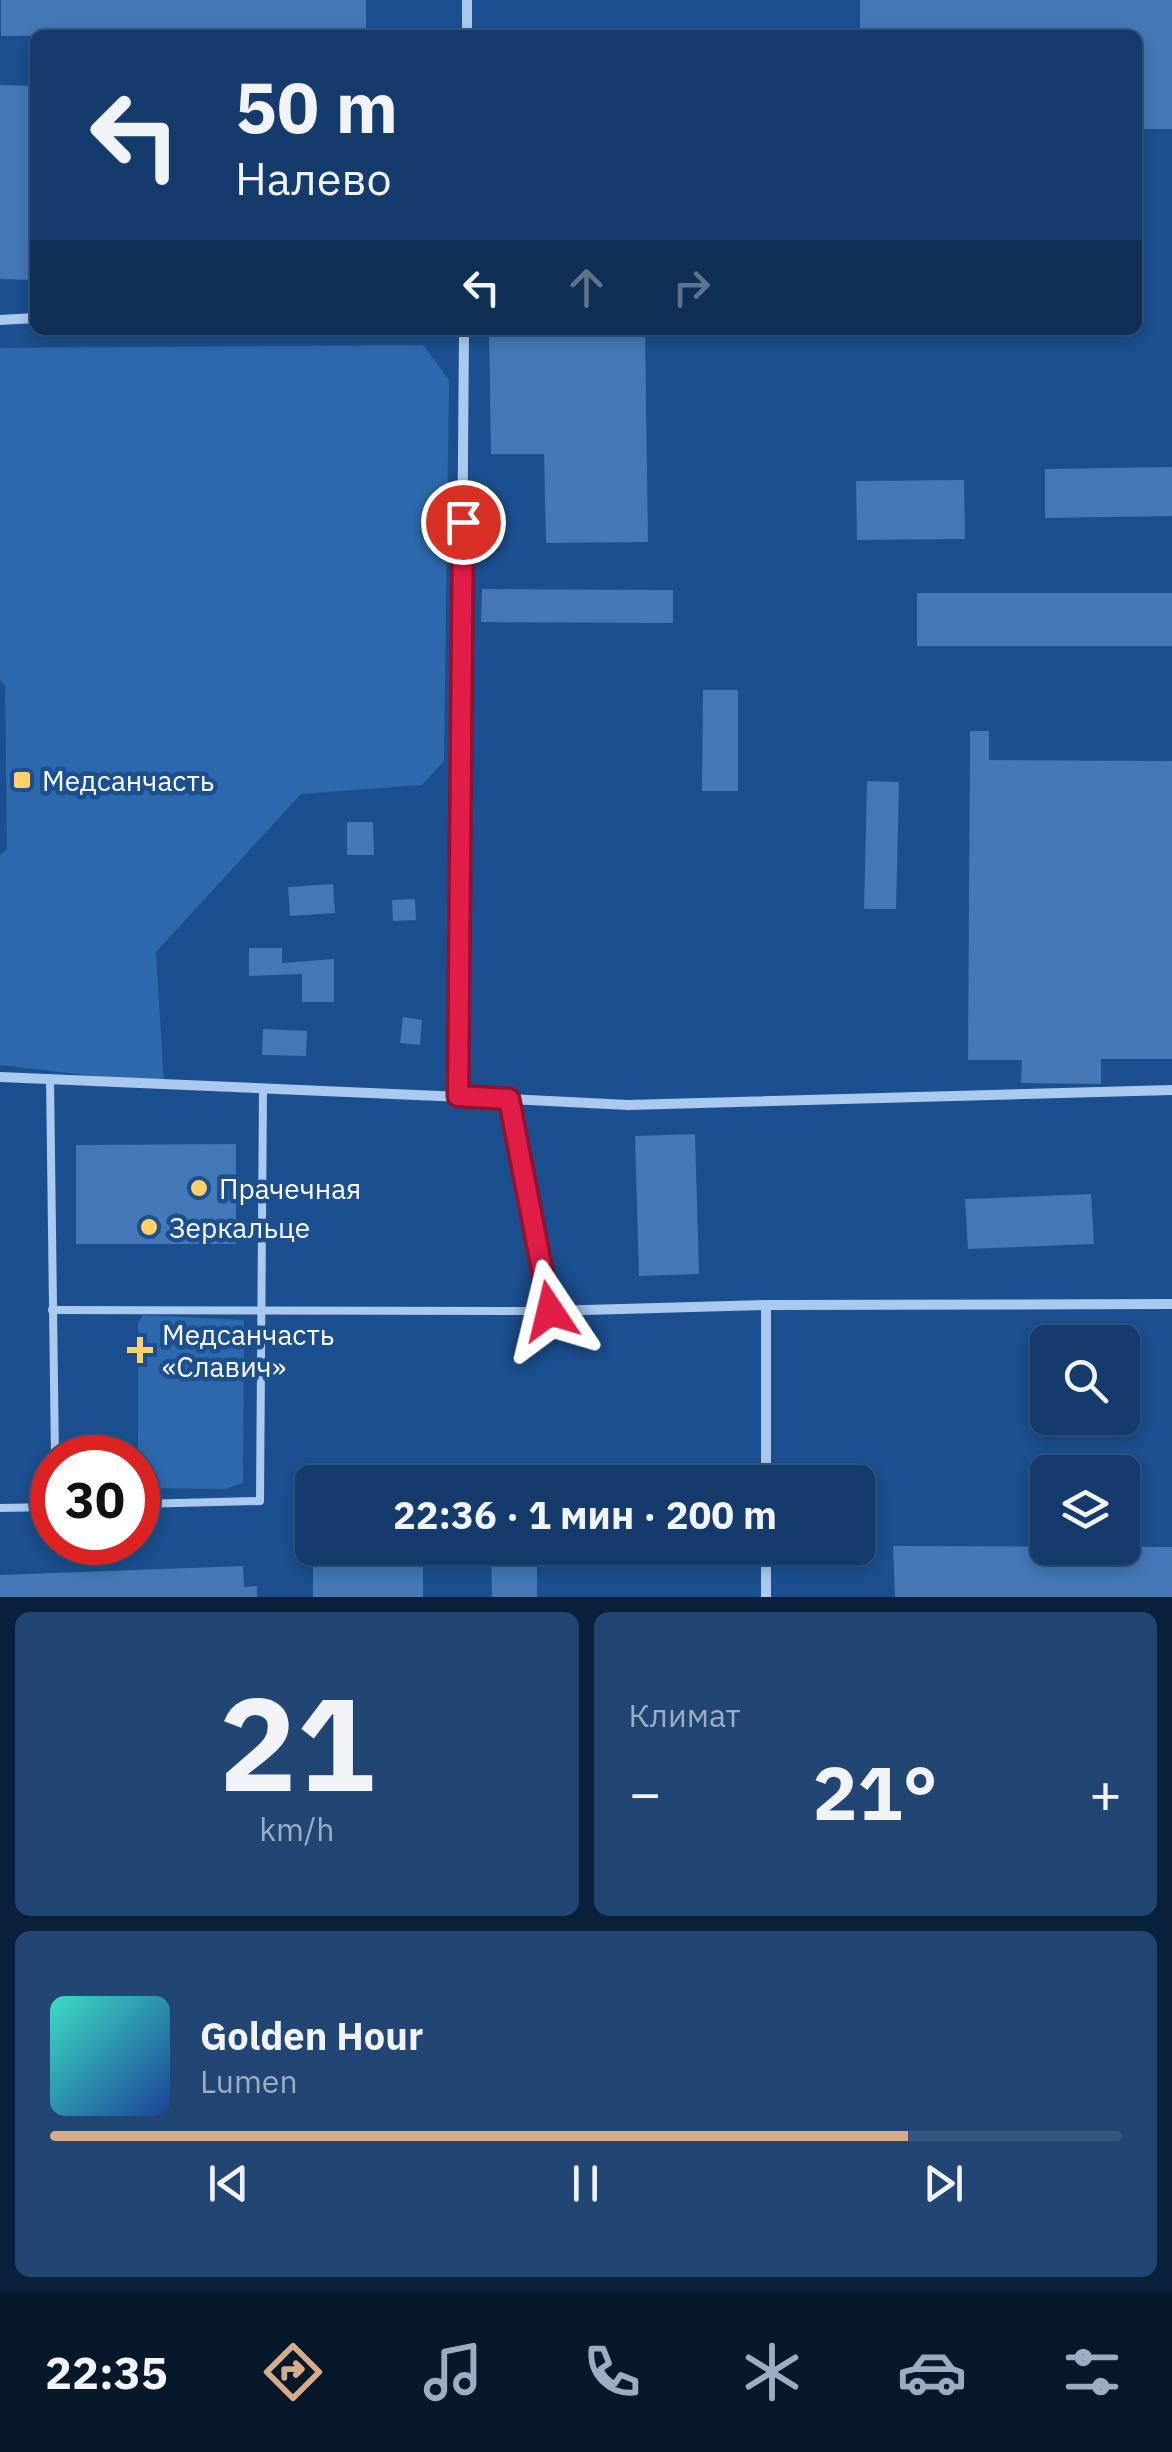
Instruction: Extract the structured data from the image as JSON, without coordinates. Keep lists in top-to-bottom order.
{
  "places": {
    "transit": ["Медсанчасть"],
    "other": ["Прачечная", "Зеркальце"],
    "health": ["Медсанчасть «Славич»"]
  },
  "page": {
    "turn": ["50 m", "Налево"],
    "limit": "30",
    "trip": "22:36 · 1 мин · 200 m",
    "tile": [
      ["21", "km/h"],
      "Климат"
    ],
    "heat": ["−", "21°", "+"],
    "song": ["Golden Hour", "Lumen"],
    "tabs": "22:35"
  }
}
